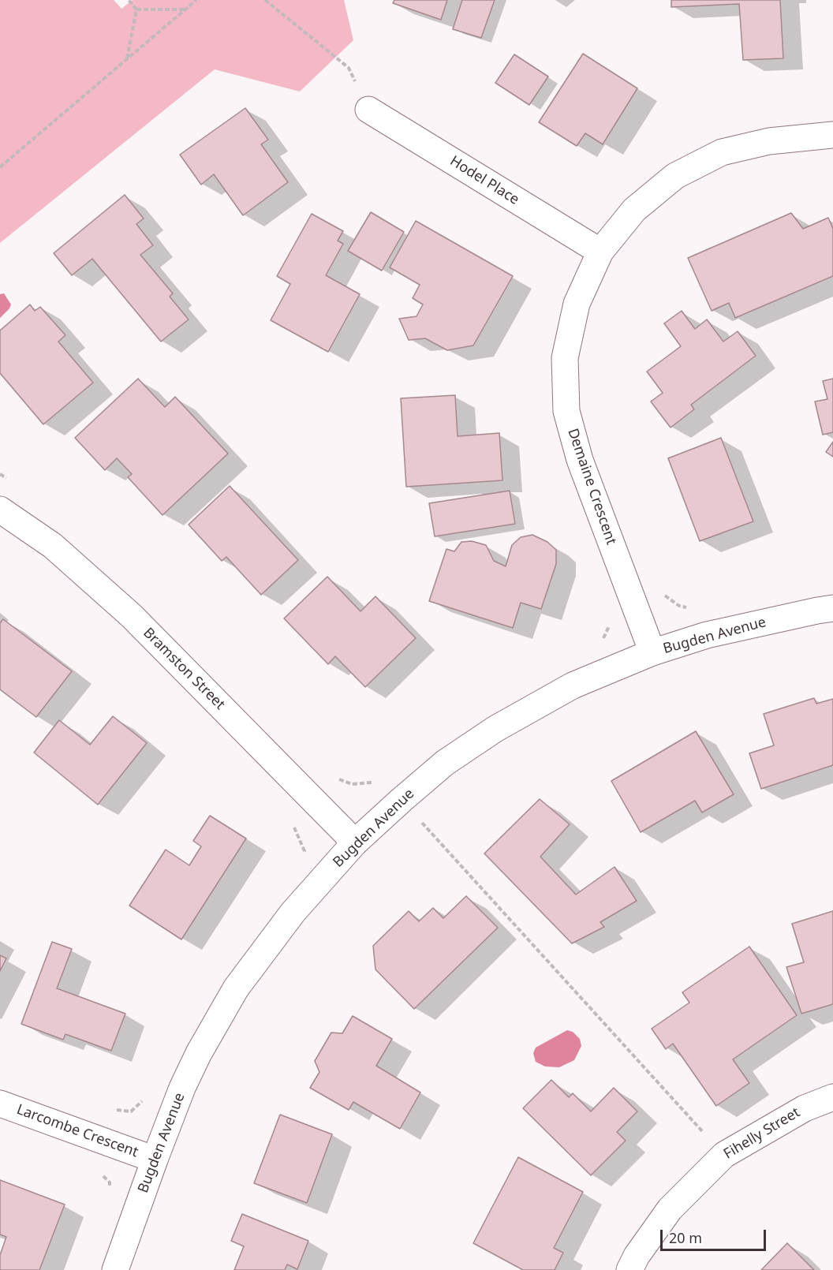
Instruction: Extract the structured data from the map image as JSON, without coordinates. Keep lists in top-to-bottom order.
{
  "streets": {
    "street": [
      "Hodel Place",
      "Demaine Crescent",
      "Bugden Avenue",
      "Bramston Street",
      "Larcombe Crescent",
      "Fihelly Street"
    ]
  },
  "crossings": [
    ["Hodel Place", "Demaine Crescent"],
    ["Demaine Crescent", "Bugden Avenue"],
    ["Bugden Avenue", "Bramston Street"],
    ["Bugden Avenue", "Larcombe Crescent"]
  ],
  "scale_bar": "20 m"
}
